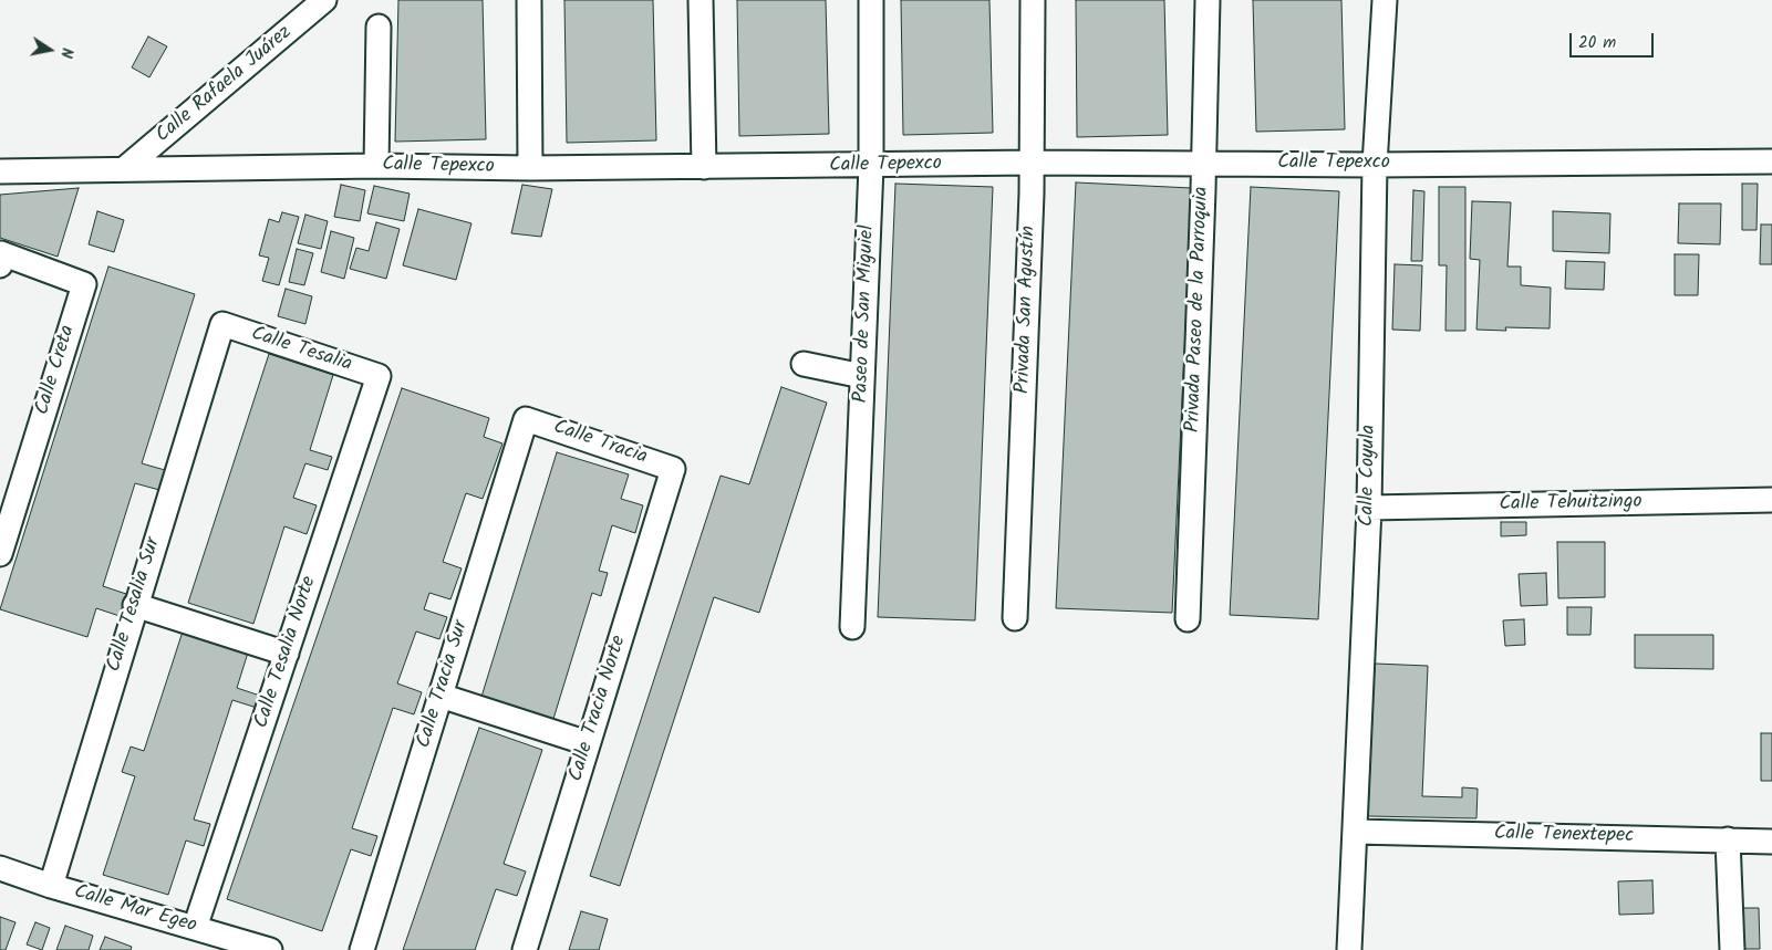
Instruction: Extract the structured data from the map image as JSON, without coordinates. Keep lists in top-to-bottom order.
{
  "streets": {
    "street": [
      "Calle Rafaela Juárez",
      "Calle Tepexco",
      "Privada San Agustín",
      "Privada Paseo de la Parroquia",
      "Paseo de San Miguiel",
      "Calle Tesalia",
      "Calle Creta",
      "Calle Tracia",
      "Calle Coyula",
      "Calle Tehuitzingo",
      "Calle Tesalia Sur",
      "Calle Tesalia Norte",
      "Calle Tracia Sur",
      "Calle Tracia Norte",
      "Calle Tenextepec",
      "Calle Mar Egeo"
    ]
  },
  "crossings": [
    ["Calle Rafaela Juárez", "Calle Tepexco"],
    ["Calle Tepexco", "Privada San Agustín"],
    ["Calle Tepexco", "Privada Paseo de la Parroquia"],
    ["Calle Tepexco", "Paseo de San Miguiel"],
    ["Calle Tepexco", "Calle Coyula"],
    ["Calle Tesalia", "Calle Tesalia Sur"],
    ["Calle Tesalia", "Calle Tesalia Norte"],
    ["Calle Tracia", "Calle Tracia Sur"],
    ["Calle Tracia", "Calle Tracia Norte"],
    ["Calle Coyula", "Calle Tehuitzingo"],
    ["Calle Coyula", "Calle Tenextepec"],
    ["Calle Tesalia Sur", "Calle Mar Egeo"],
    ["Calle Tesalia Norte", "Calle Mar Egeo"]
  ],
  "scale_bar": "20 m",
  "north": "right"
}
